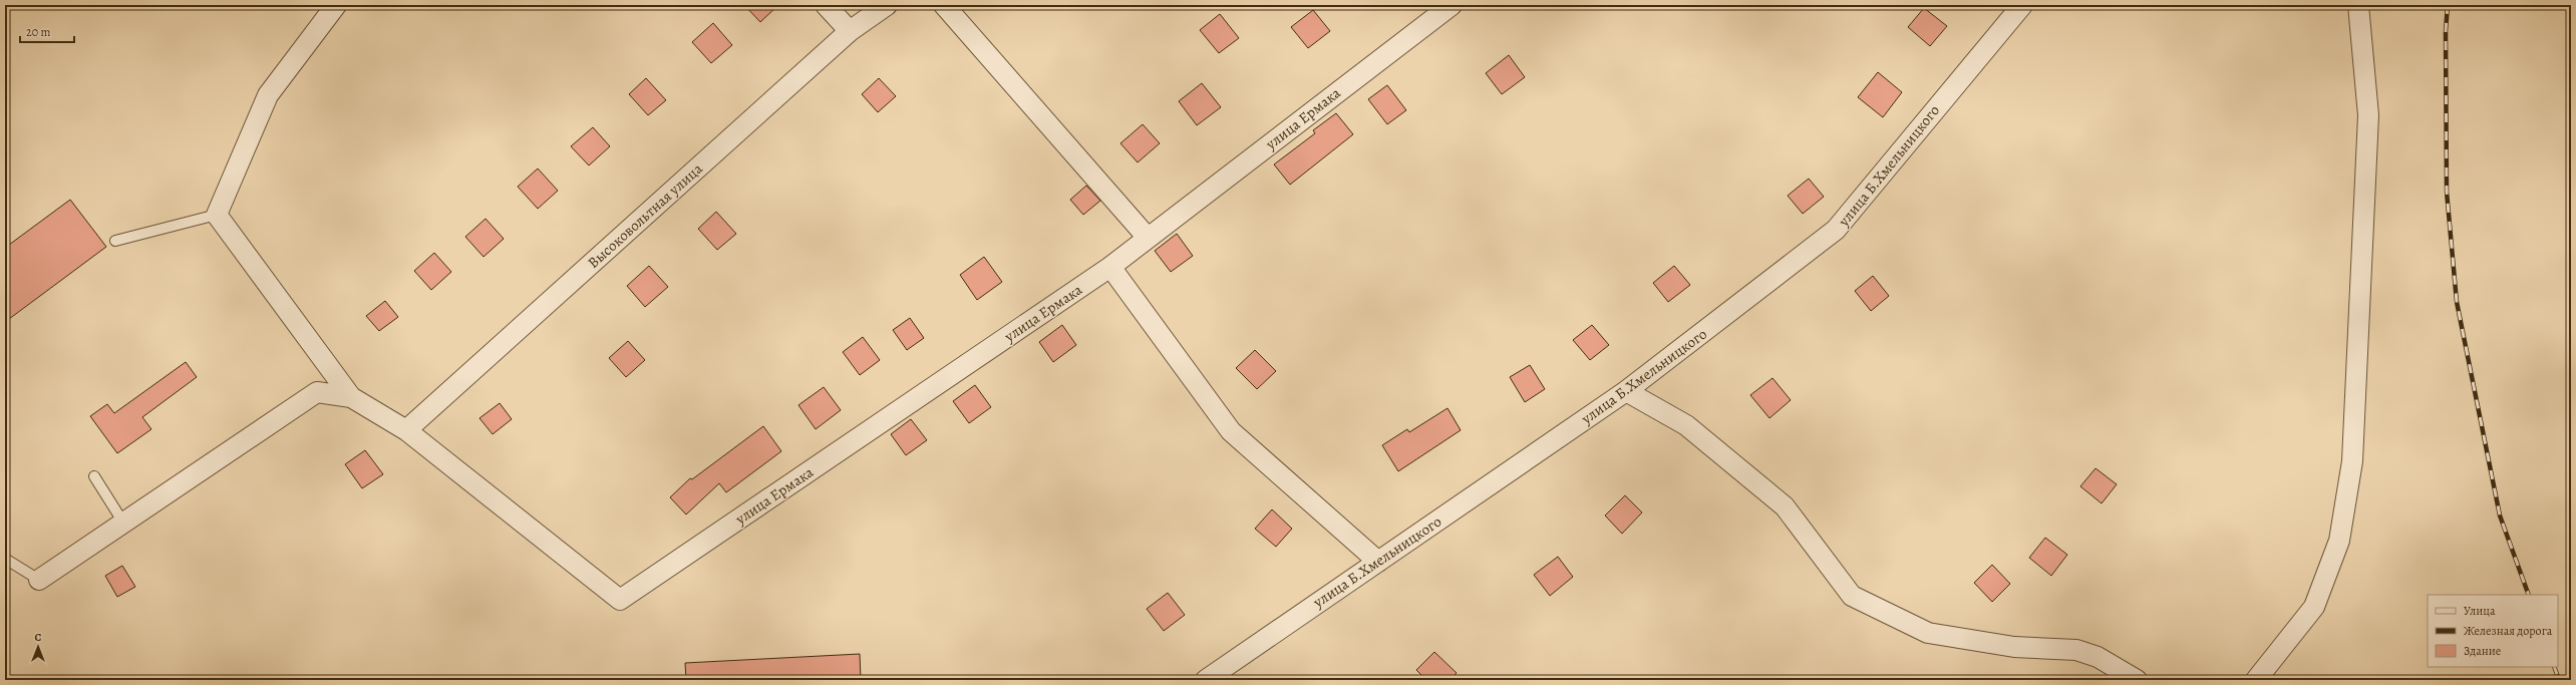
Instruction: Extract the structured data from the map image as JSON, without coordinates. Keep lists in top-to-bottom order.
{
  "streets": {
    "street": ["улица Ермака", "улица Б.Хмельницкого", "Высоковольтная улица"]
  },
  "crossings": [
    ["улица Ермака", "Высоковольтная улица"]
  ],
  "legend": ["Улица", "Железная дорога", "Здание"],
  "scale_bar": "20 m",
  "north": "top"
}
